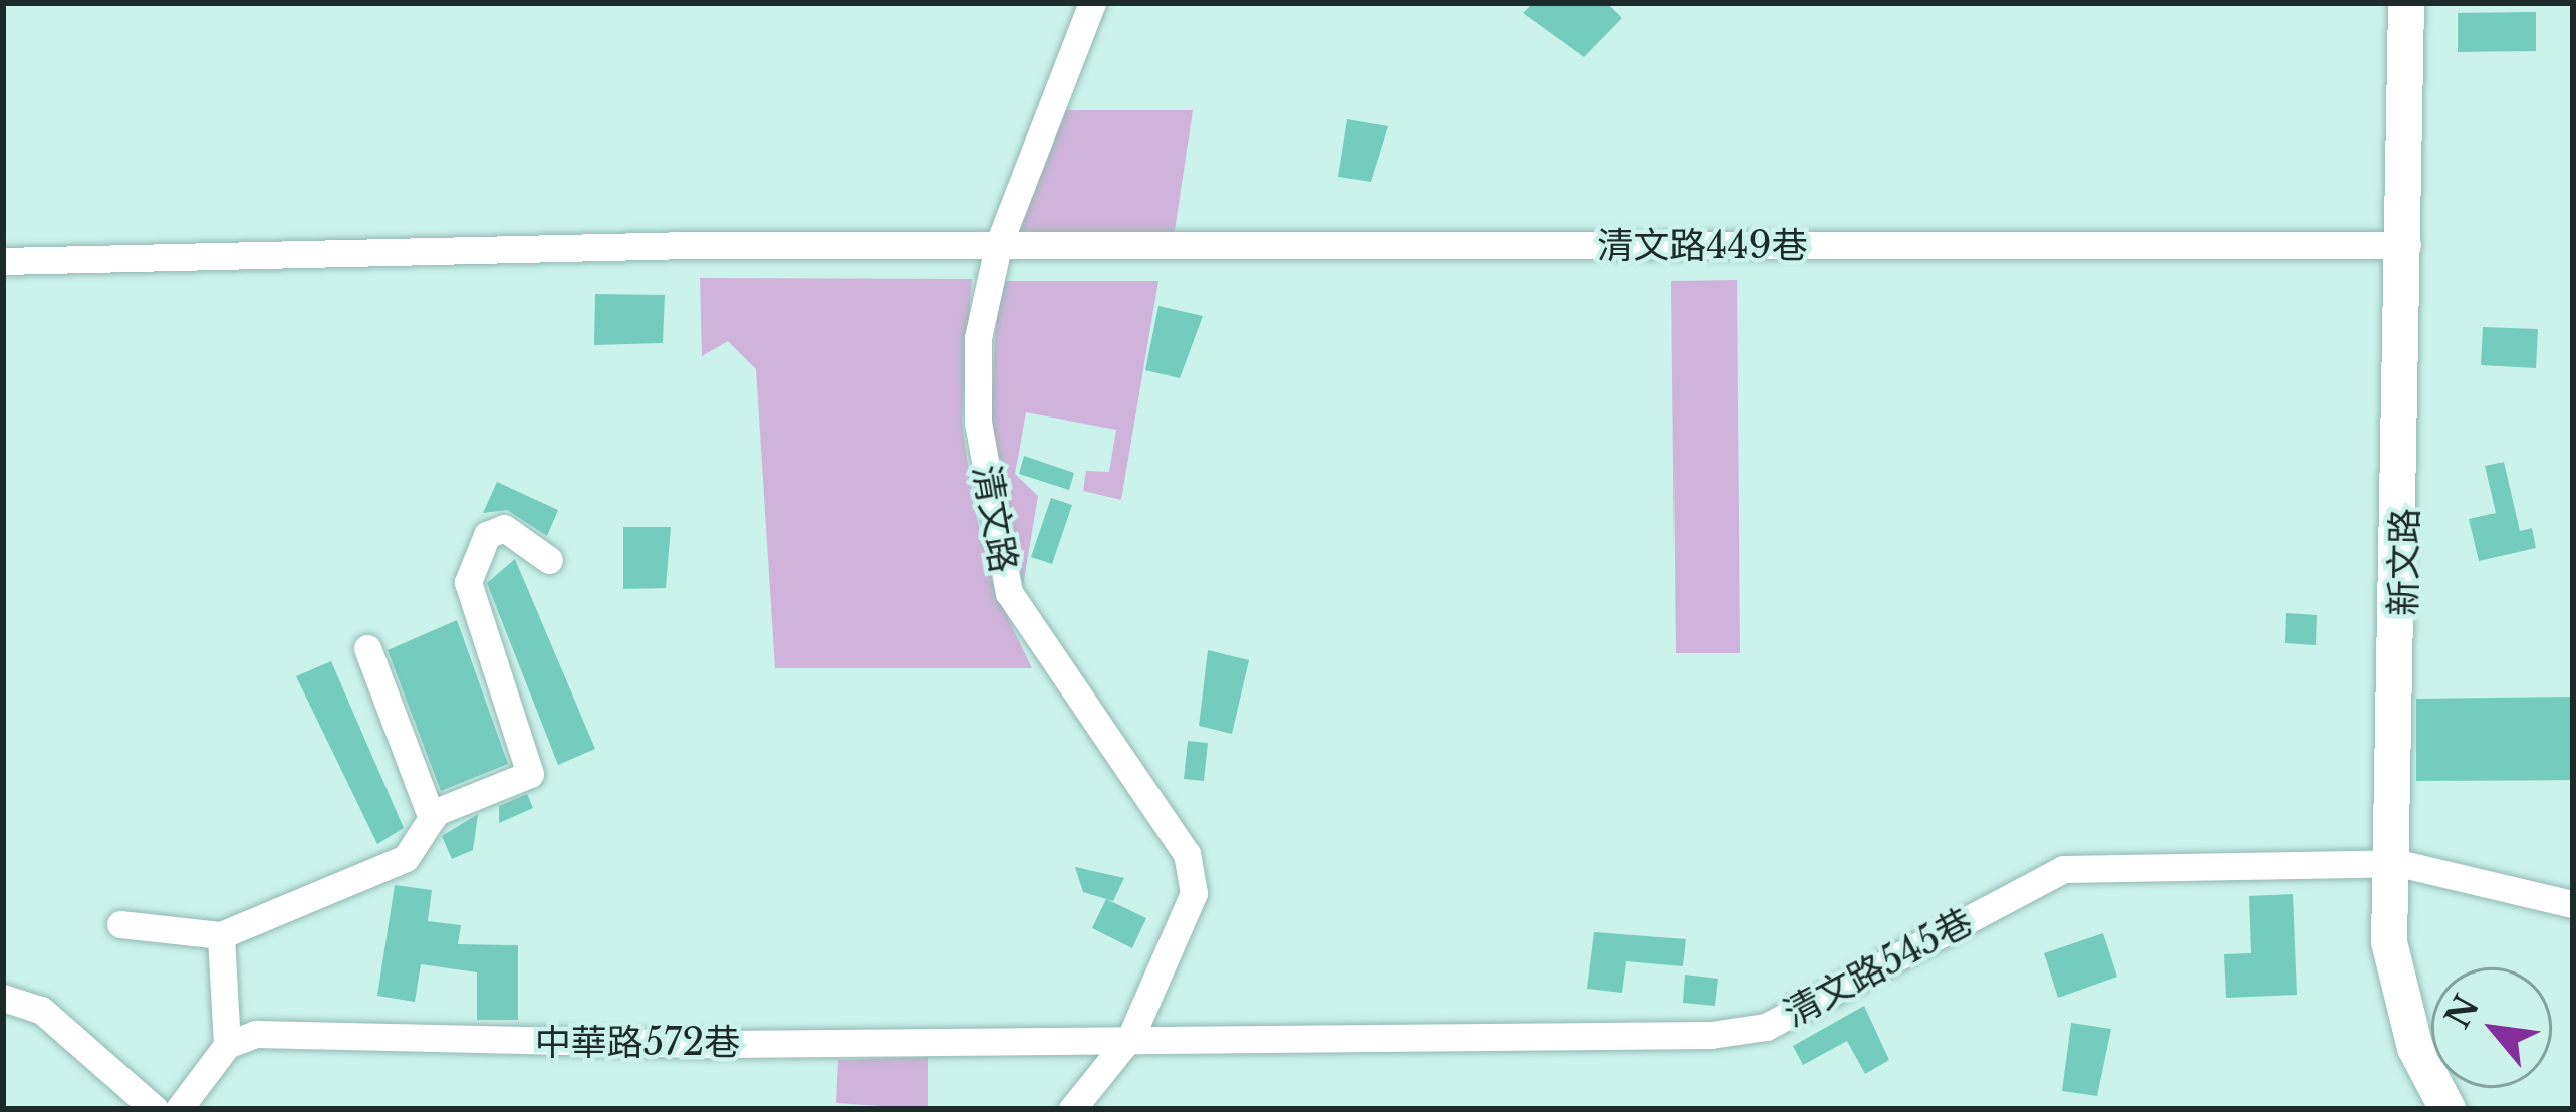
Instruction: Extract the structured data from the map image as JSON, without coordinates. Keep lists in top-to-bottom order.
{
  "streets": {
    "street": [
      "清文路449巷",
      "清文路",
      "新文路",
      "清文路545巷",
      "中華路572巷"
    ]
  },
  "crossings": [
    ["清文路449巷", "清文路"],
    ["清文路449巷", "新文路"],
    ["清文路", "清文路545巷"],
    ["清文路", "中華路572巷"],
    ["新文路", "清文路545巷"],
    ["清文路545巷", "中華路572巷"]
  ],
  "north": "top left"
}
